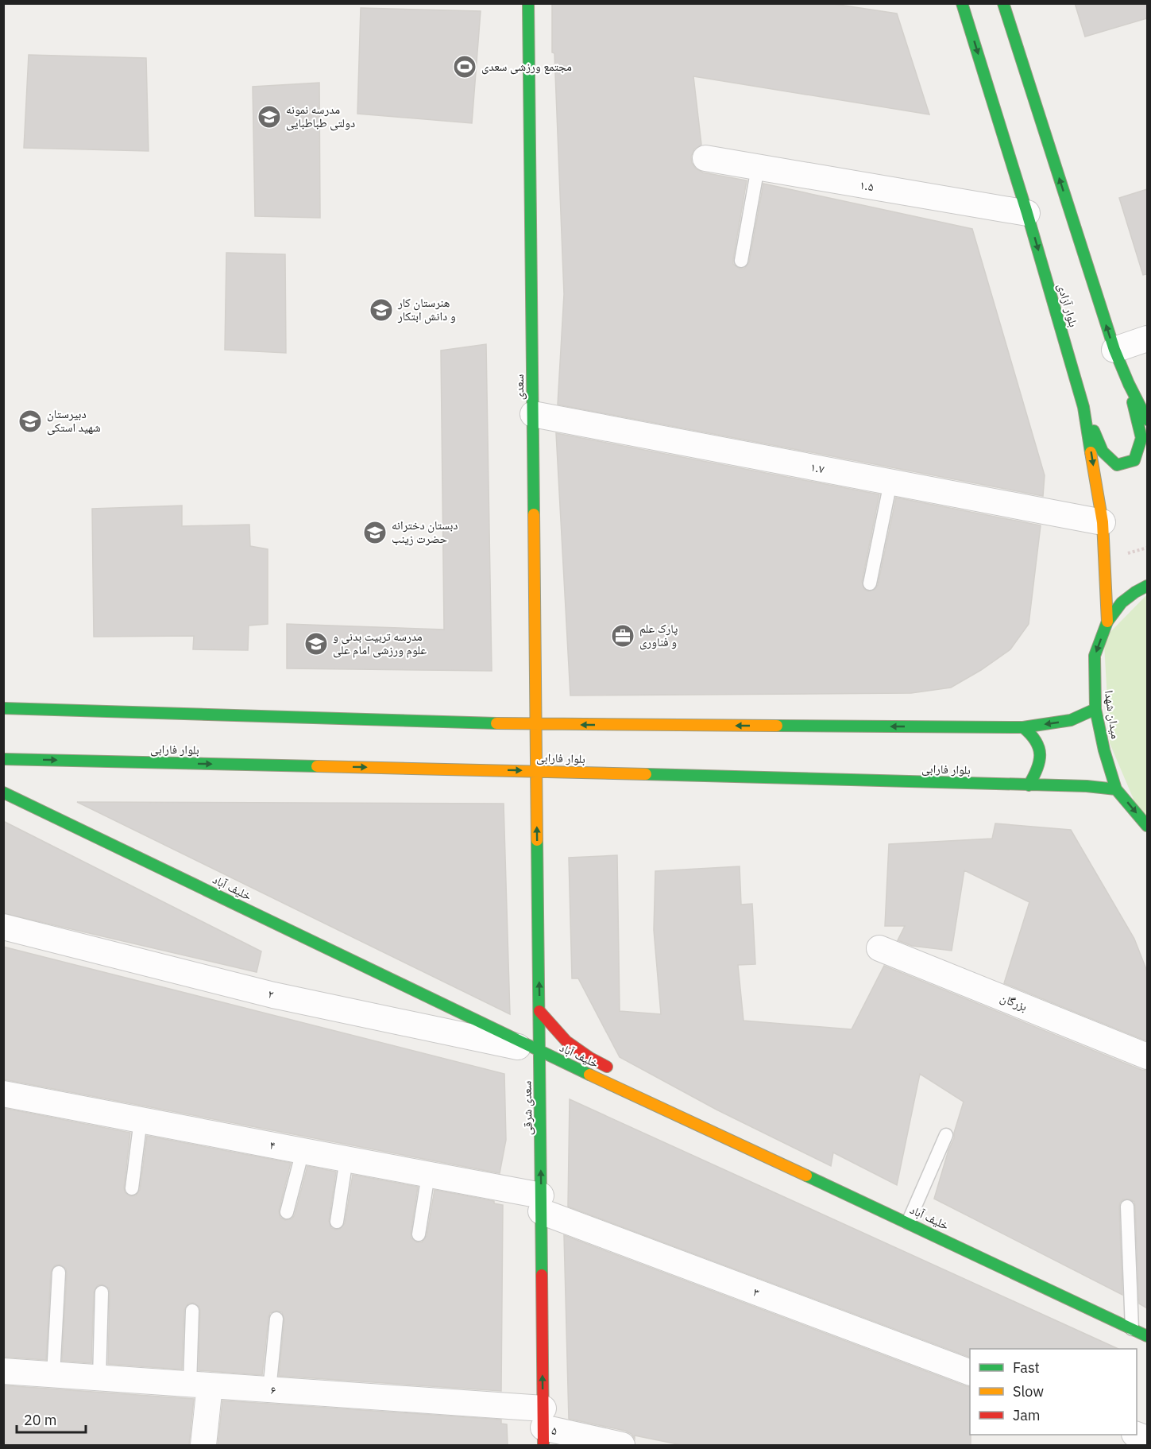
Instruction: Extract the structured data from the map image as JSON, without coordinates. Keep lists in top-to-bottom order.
{
  "streets": {
    "main road": [
      "بلوار آزادی",
      "سعدی",
      "میدان شهدا",
      "بلوار فارابی",
      "خلیف آباد",
      "سعدی شرقی"
    ],
    "street": [
      "۱.۵",
      "۱.۷",
      "۲",
      "بزرگان",
      "۴",
      "۳",
      "۶",
      "۵"
    ]
  },
  "crossings": [
    ["۱.۵", "بلوار آزادی"],
    ["بلوار آزادی", "۱.۷"],
    ["بلوار آزادی", "میدان شهدا"],
    ["سعدی", "۱.۷"],
    ["سعدی", "بلوار فارابی"],
    ["سعدی", "سعدی شرقی"],
    ["میدان شهدا", "بلوار فارابی"],
    ["بلوار فارابی", "سعدی شرقی"],
    ["خلیف آباد", "۲"],
    ["خلیف آباد", "سعدی شرقی"],
    ["۲", "سعدی شرقی"],
    ["سعدی شرقی", "۴"],
    ["سعدی شرقی", "۳"],
    ["سعدی شرقی", "۶"],
    ["سعدی شرقی", "۵"],
    ["۴", "۳"],
    ["۶", "۵"]
  ],
  "one_way": ["میدان شهدا", "سعدی شرقی"],
  "places": {
    "sports": ["مجتمع ورزشی سعدی"],
    "school or university": [
      "مدرسه نمونه دولتی طباطبایی",
      "هنرستان کار و دانش ابتکار",
      "دبیرستان شهید استکی",
      "دبستان دخترانه حضرت زینب",
      "مدرسه تربیت بدنی و علوم ورزشی امام علی"
    ],
    "office": ["پارک علم و فناوری"]
  },
  "legend": ["Fast", "Slow", "Jam"],
  "scale_bar": "20 m"
}
